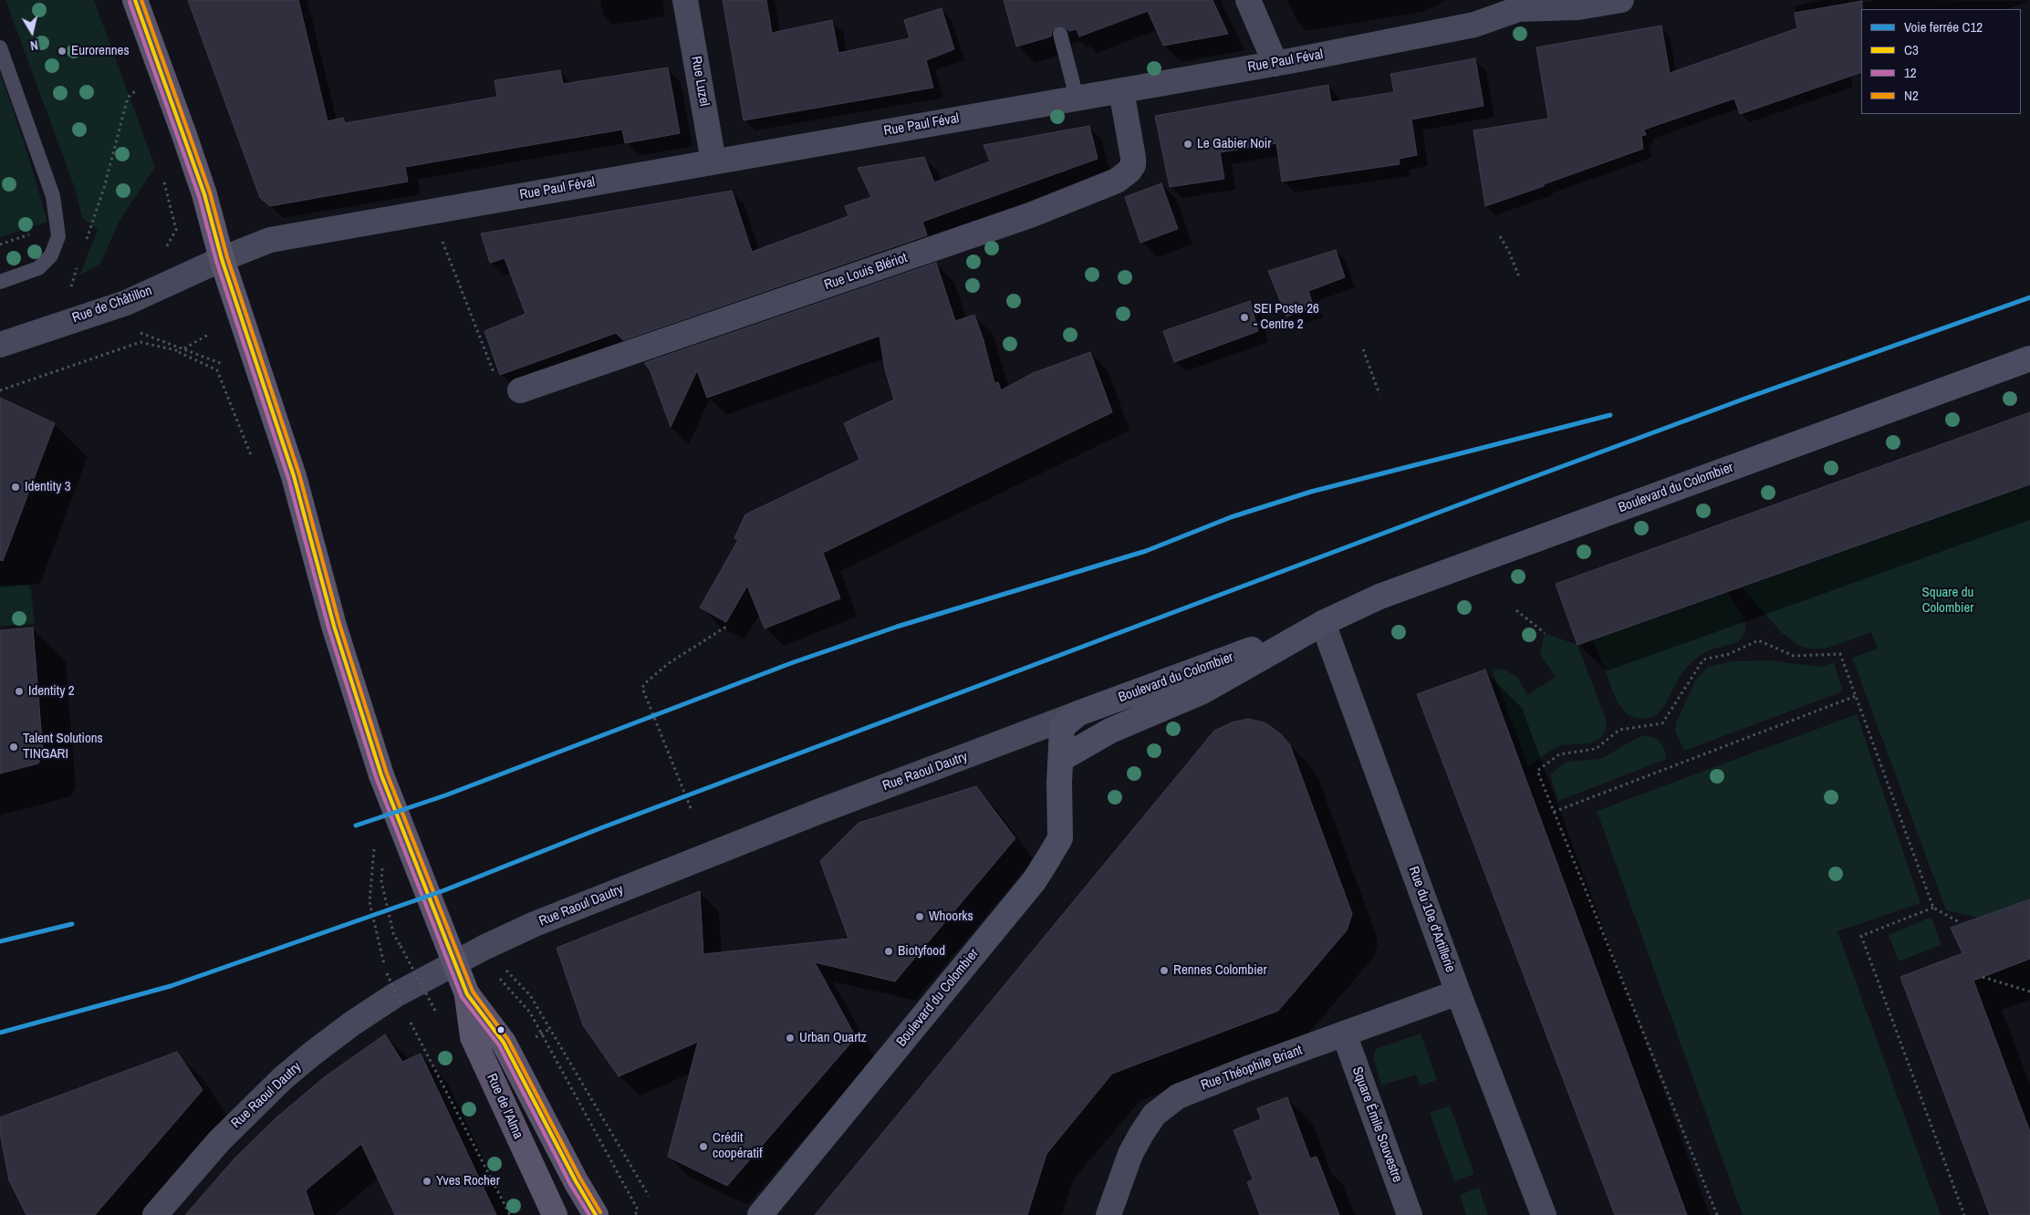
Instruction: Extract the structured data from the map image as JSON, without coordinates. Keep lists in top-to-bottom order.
{
  "streets": {
    "main road": ["Boulevard du Colombier", "Rue de l'Alma"],
    "street": [
      "Rue Paul Féval",
      "Rue Luzel",
      "Rue Louis Blériot",
      "Rue de Châtillon",
      "Rue Raoul Dautry",
      "Rue du 10e d'Artillerie",
      "Rue Théophile Briant",
      "Square Émile Souvestre"
    ]
  },
  "crossings": [
    ["Rue Paul Féval", "Rue Luzel"],
    ["Rue Paul Féval", "Rue Louis Blériot"],
    ["Rue Paul Féval", "Rue de Châtillon"],
    ["Rue Paul Féval", "Rue de l'Alma"],
    ["Rue de Châtillon", "Rue de l'Alma"],
    ["Boulevard du Colombier", "Rue Raoul Dautry"],
    ["Boulevard du Colombier", "Rue du 10e d'Artillerie"],
    ["Rue du 10e d'Artillerie", "Rue Théophile Briant"],
    ["Rue Théophile Briant", "Square Émile Souvestre"]
  ],
  "parks": ["Square du Colombier"],
  "places": [
    "Eurorennes",
    "Le Gabier Noir",
    "SEI Poste 26 - Centre 2",
    "Identity 3",
    "Identity 2",
    "Talent Solutions TINGARI",
    "Whoorks",
    "Biotyfood",
    "Rennes Colombier",
    "Urban Quartz",
    "Crédit coopératif",
    "Yves Rocher"
  ],
  "lines": [
    "transit line C3",
    "transit line N2",
    "transit line 12",
    "rail line C12"
  ],
  "legend": [
    "Voie ferrée C12",
    "C3",
    "12",
    "N2"
  ],
  "north": "bottom"
}
